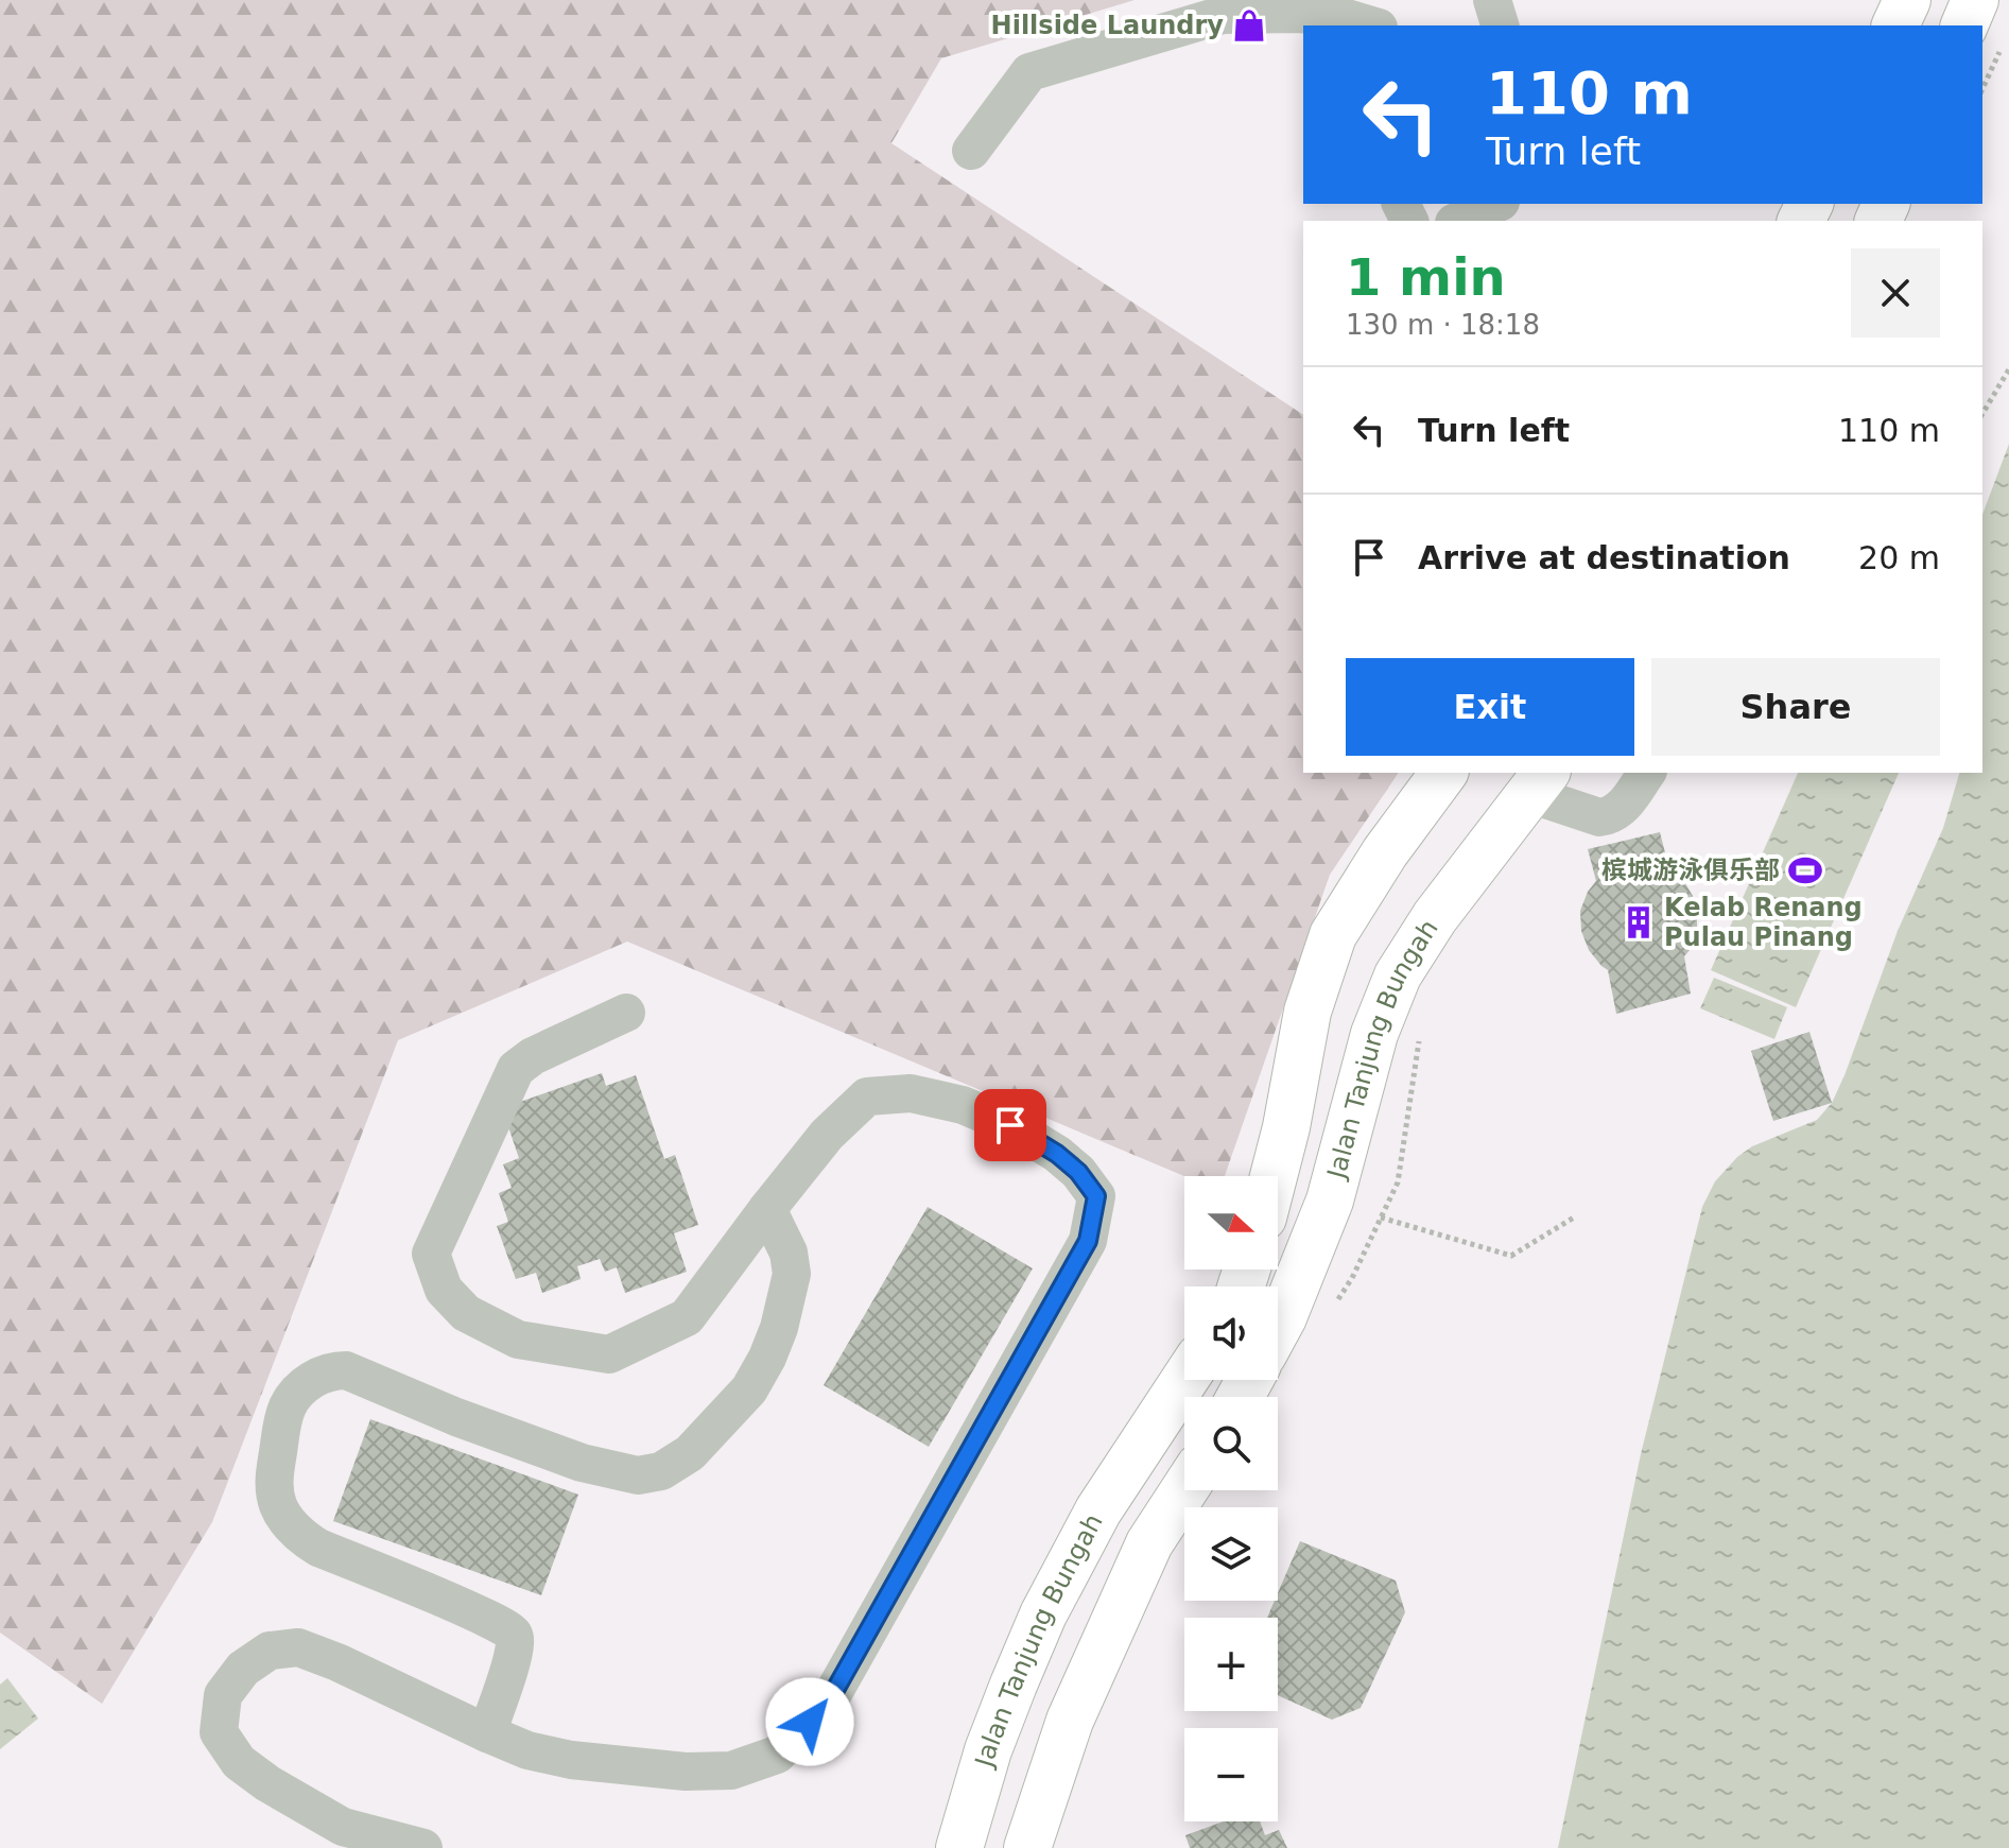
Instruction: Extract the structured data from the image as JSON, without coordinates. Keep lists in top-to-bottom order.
{
  "streets": {
    "main road": ["Jalan Tanjung Bungah"]
  },
  "places": {
    "shop": ["Hillside Laundry"],
    "sports": ["槟城游泳俱乐部"],
    "building": ["Kelab Renang Pulau Pinang"]
  },
  "north": "right",
  "page": {
    "turn": ["110 m", "Turn left"],
    "heading": ["1 min", "130 m · 18:18"],
    "list": [
      {
        "name": "Turn left",
        "value": "110 m"
      },
      {
        "name": "Arrive at destination",
        "value": "20 m"
      }
    ],
    "buttons": ["Exit", "Share"],
    "map_buttons": ["+", "−"]
  }
}
